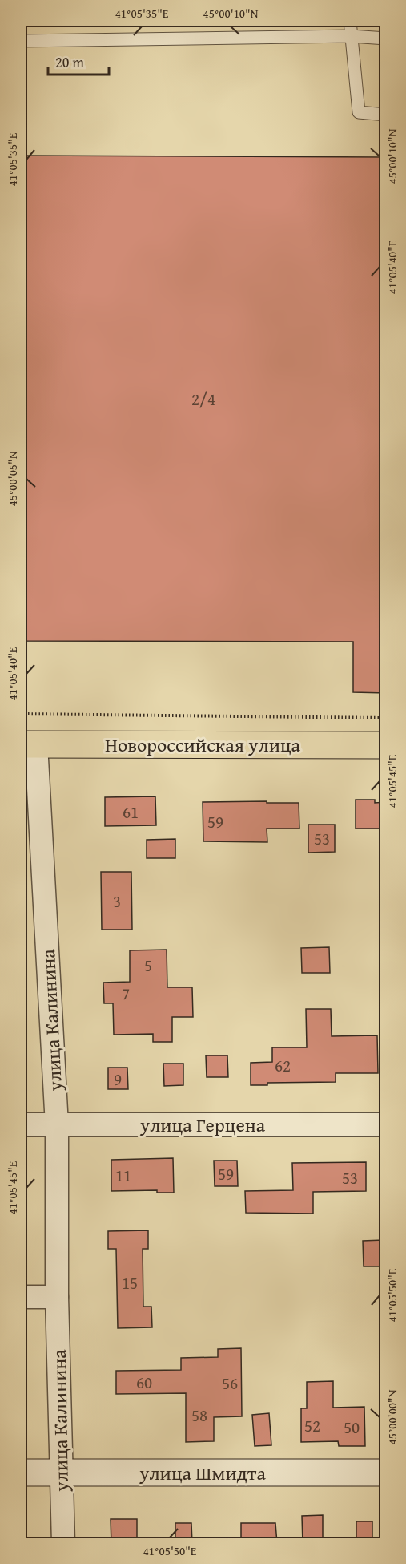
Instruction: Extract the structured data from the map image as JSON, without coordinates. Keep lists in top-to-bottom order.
{
  "streets": {
    "main road": ["Новороссийская улица"],
    "street": ["улица Калинина", "улица Герцена", "улица Шмидта"]
  },
  "crossings": [
    ["Новороссийская улица", "улица Калинина"],
    ["улица Калинина", "улица Герцена"],
    ["улица Калинина", "улица Шмидта"]
  ],
  "house_numbers": [
    "2/4",
    "61",
    "59",
    "53",
    "3",
    "5",
    "7",
    "62",
    "9",
    "59",
    "11",
    "53",
    "15",
    "60",
    "56",
    "58",
    "52",
    "50"
  ],
  "scale_bar": "20 m",
  "coordinates": [
    "41°05'35\"E",
    "45°00'10\"N",
    "41°05'40\"E",
    "45°00'05\"N",
    "41°05'45\"E",
    "41°05'50\"E",
    "45°00'00\"N"
  ]
}
